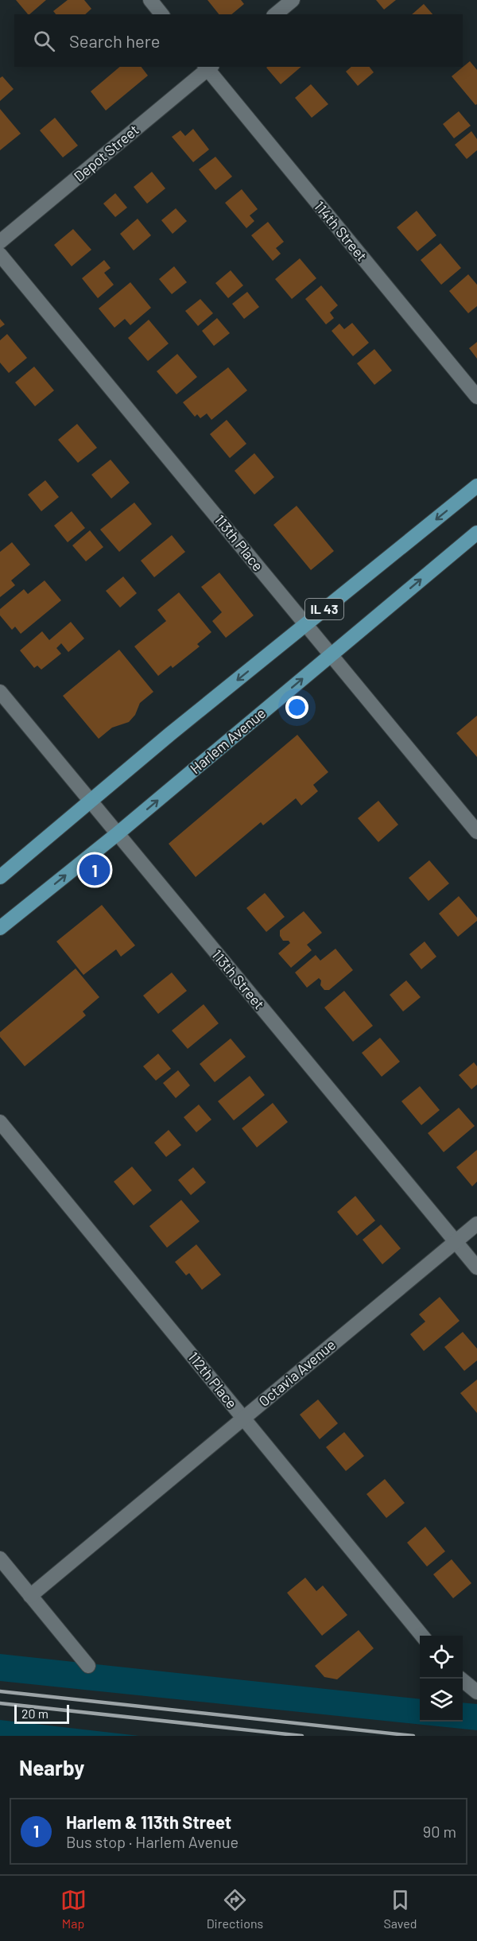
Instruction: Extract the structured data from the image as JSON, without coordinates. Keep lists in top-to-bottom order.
{
  "streets": {
    "main road": ["IL 43", "Harlem Avenue"],
    "street": [
      "Depot Street",
      "114th Street",
      "113th Place",
      "113th Street",
      "Octavia Avenue",
      "112th Place"
    ]
  },
  "crossings": [
    ["Depot Street", "114th Street"],
    ["113th Place", "IL 43"],
    ["113th Place", "Harlem Avenue"],
    ["IL 43", "113th Street"],
    ["Harlem Avenue", "113th Street"],
    ["113th Street", "Octavia Avenue"],
    ["Octavia Avenue", "112th Place"]
  ],
  "scale_bar": "20 m",
  "page": {
    "search": "Search here",
    "pins": "1",
    "scale": "20 m",
    "heading": "Nearby",
    "list": [
      {
        "mark": "1",
        "name": "Harlem & 113th Street",
        "note": "Bus stop · Harlem Avenue",
        "value": "90 m"
      }
    ],
    "nav": ["Map", "Directions", "Saved"]
  }
}
